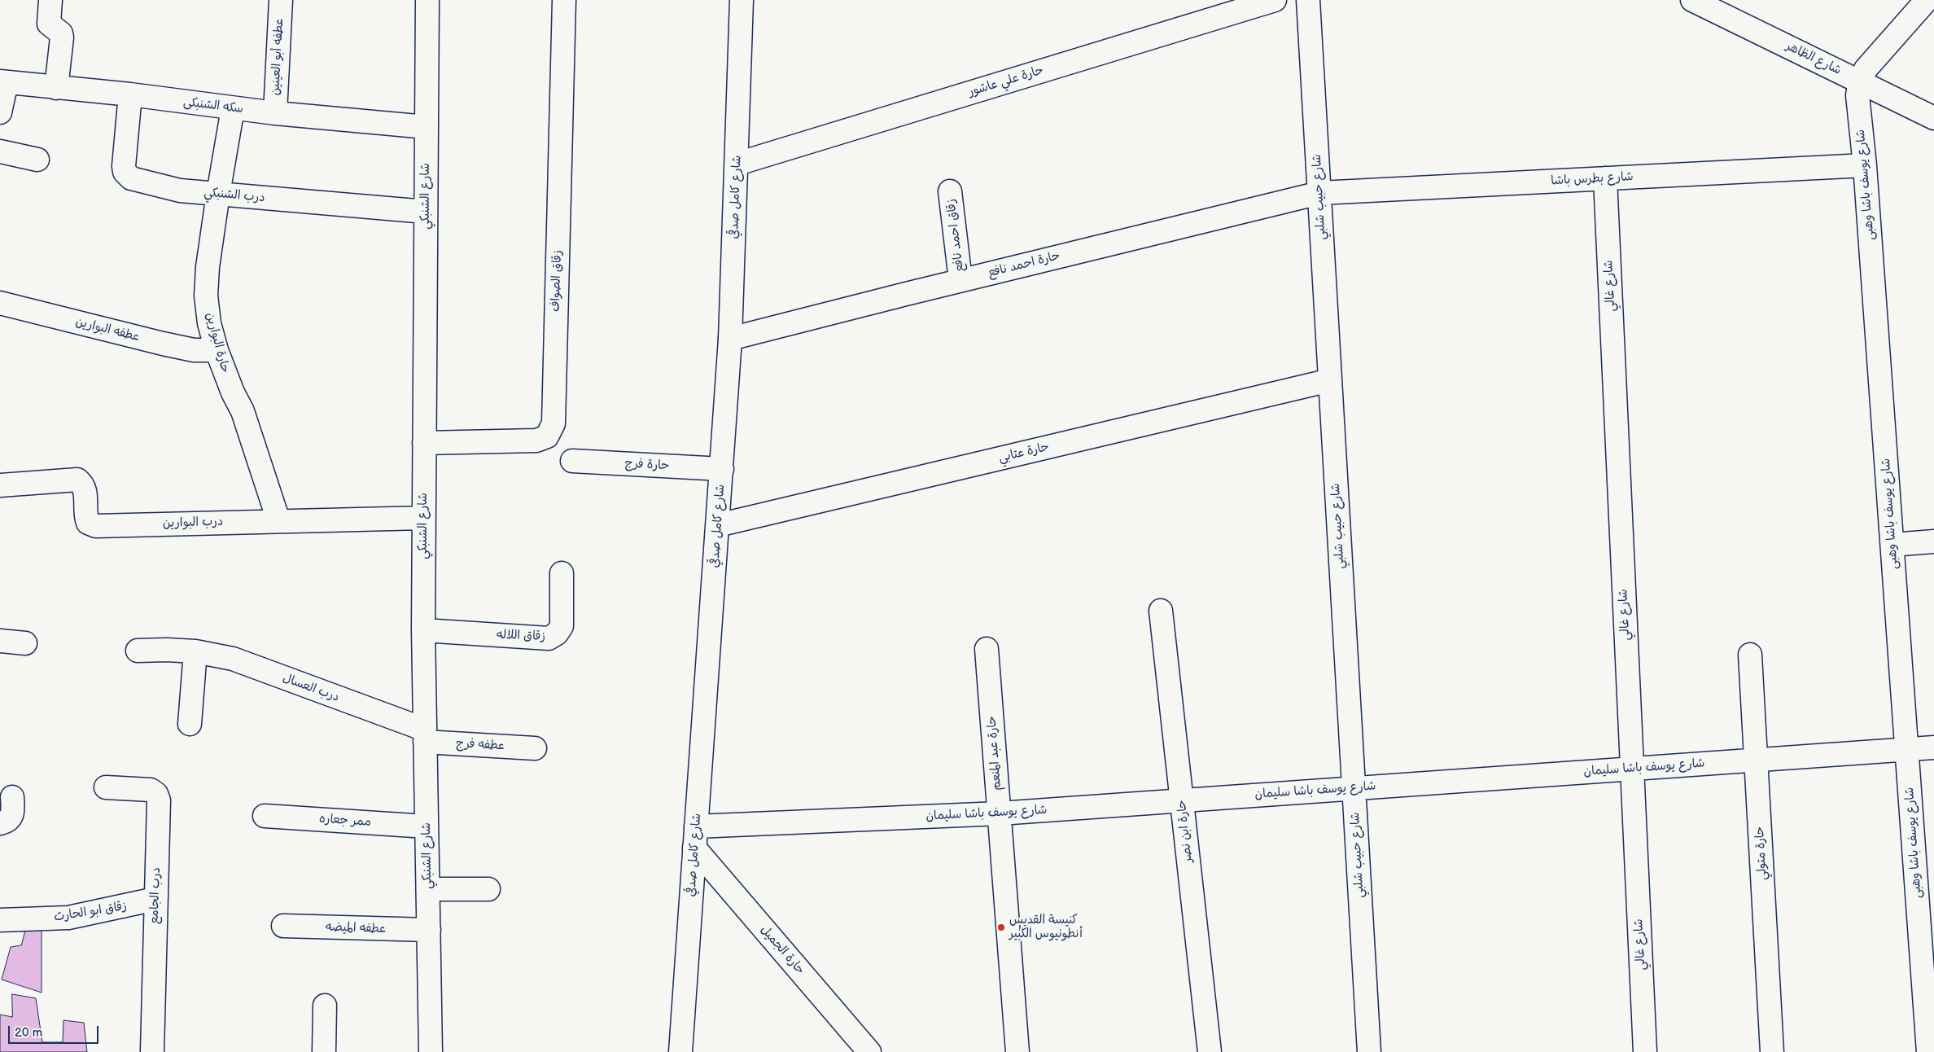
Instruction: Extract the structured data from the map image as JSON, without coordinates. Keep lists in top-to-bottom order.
{
  "streets": {
    "street": [
      "عطفه أبو العينين",
      "شارع الظاهر",
      "حارة علي عاشور",
      "سكه الشنبكى",
      "شارع بطرس باشا",
      "شارع يوسف باشا وهبى",
      "درب الشنبكي",
      "شارع الشنبكي",
      "شارع كامل صدقي",
      "شارع حبيب شلبي",
      "زقاق احمد نافع",
      "حارة احمد نافع",
      "زقاق الصواف",
      "شارع غالي",
      "عطفه البوارين",
      "حارة البوارين",
      "حارة عتابي",
      "حارة فرج",
      "درب البوارين",
      "زقاق اللاله",
      "درب العسال",
      "عطفه فرج",
      "حارة عبد المنعم",
      "شارع يوسف باشا سليمان",
      "ممر جعاره",
      "حارة ابن نصر",
      "حارة متولي",
      "درب الجامع",
      "زقاق ابو الحارث",
      "عطفه الميضه",
      "حارة الجميل"
    ]
  },
  "crossings": [
    ["عطفه أبو العينين", "سكه الشنبكى"],
    ["شارع الظاهر", "شارع يوسف باشا وهبى"],
    ["حارة علي عاشور", "شارع كامل صدقي"],
    ["سكه الشنبكى", "درب الشنبكي"],
    ["سكه الشنبكى", "شارع الشنبكي"],
    ["سكه الشنبكى", "حارة البوارين"],
    ["شارع بطرس باشا", "شارع يوسف باشا وهبى"],
    ["شارع بطرس باشا", "شارع حبيب شلبي"],
    ["شارع بطرس باشا", "حارة احمد نافع"],
    ["شارع بطرس باشا", "شارع غالي"],
    ["شارع يوسف باشا وهبى", "شارع يوسف باشا سليمان"],
    ["درب الشنبكي", "شارع الشنبكي"],
    ["درب الشنبكي", "حارة البوارين"],
    ["شارع الشنبكي", "زقاق الصواف"],
    ["شارع الشنبكي", "درب البوارين"],
    ["شارع الشنبكي", "زقاق اللاله"],
    ["شارع الشنبكي", "درب العسال"],
    ["شارع الشنبكي", "عطفه فرج"],
    ["شارع الشنبكي", "ممر جعاره"],
    ["شارع الشنبكي", "عطفه الميضه"],
    ["شارع كامل صدقي", "حارة احمد نافع"],
    ["شارع كامل صدقي", "حارة عتابي"],
    ["شارع كامل صدقي", "حارة فرج"],
    ["شارع كامل صدقي", "شارع يوسف باشا سليمان"],
    ["شارع كامل صدقي", "حارة الجميل"],
    ["شارع حبيب شلبي", "حارة احمد نافع"],
    ["شارع حبيب شلبي", "حارة عتابي"],
    ["شارع حبيب شلبي", "شارع يوسف باشا سليمان"],
    ["زقاق احمد نافع", "حارة احمد نافع"],
    ["شارع غالي", "شارع يوسف باشا سليمان"],
    ["عطفه البوارين", "حارة البوارين"],
    ["حارة البوارين", "درب البوارين"],
    ["درب العسال", "عطفه فرج"],
    ["حارة عبد المنعم", "شارع يوسف باشا سليمان"],
    ["شارع يوسف باشا سليمان", "حارة ابن نصر"],
    ["شارع يوسف باشا سليمان", "حارة متولي"],
    ["شارع يوسف باشا سليمان", "حارة الجميل"],
    ["درب الجامع", "زقاق ابو الحارث"]
  ],
  "places": ["كنيسة القديس أنطونيوس الكبير"],
  "scale_bar": "20 m"
}
